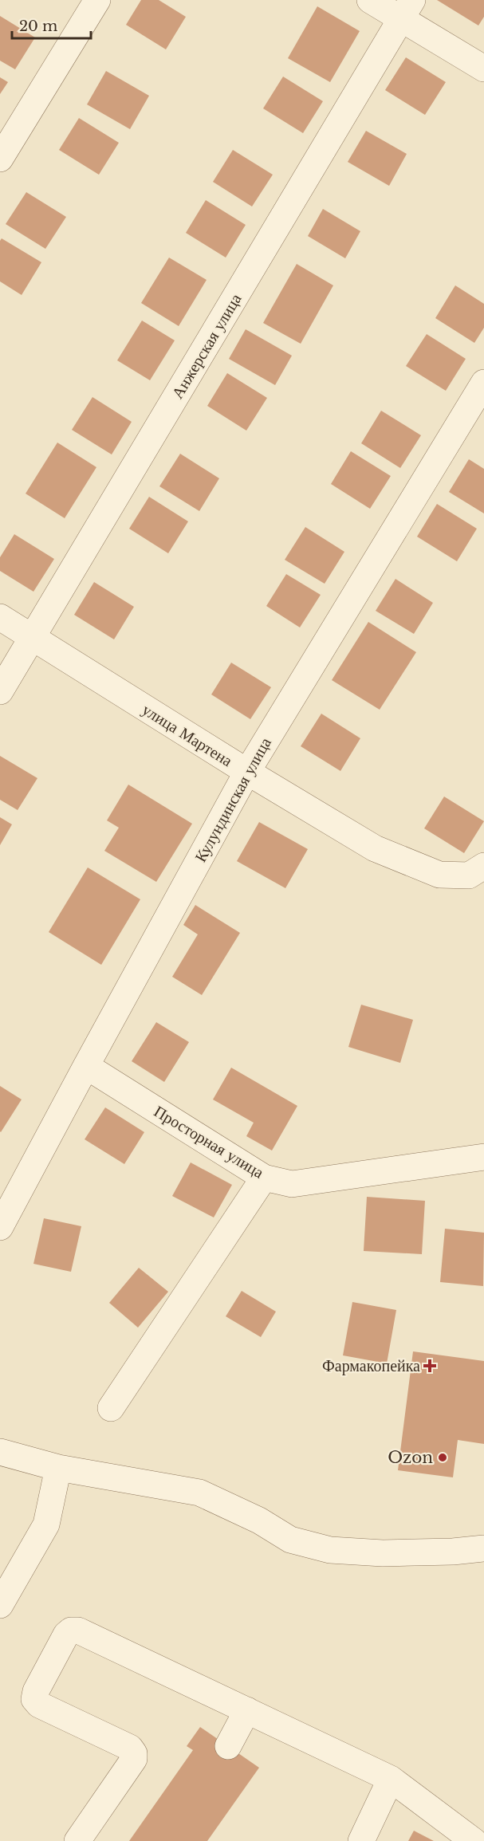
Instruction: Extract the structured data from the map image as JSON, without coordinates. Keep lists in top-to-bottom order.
{
  "streets": {
    "street": [
      "Анжерская улица",
      "улица Мартена",
      "Кулундинская улица",
      "Просторная улица"
    ]
  },
  "crossings": [
    ["Анжерская улица", "улица Мартена"],
    ["улица Мартена", "Кулундинская улица"],
    ["Кулундинская улица", "Просторная улица"]
  ],
  "places": {
    "health": ["Фармакопейка"],
    "other": ["Ozon"]
  },
  "scale_bar": "20 m"
}
